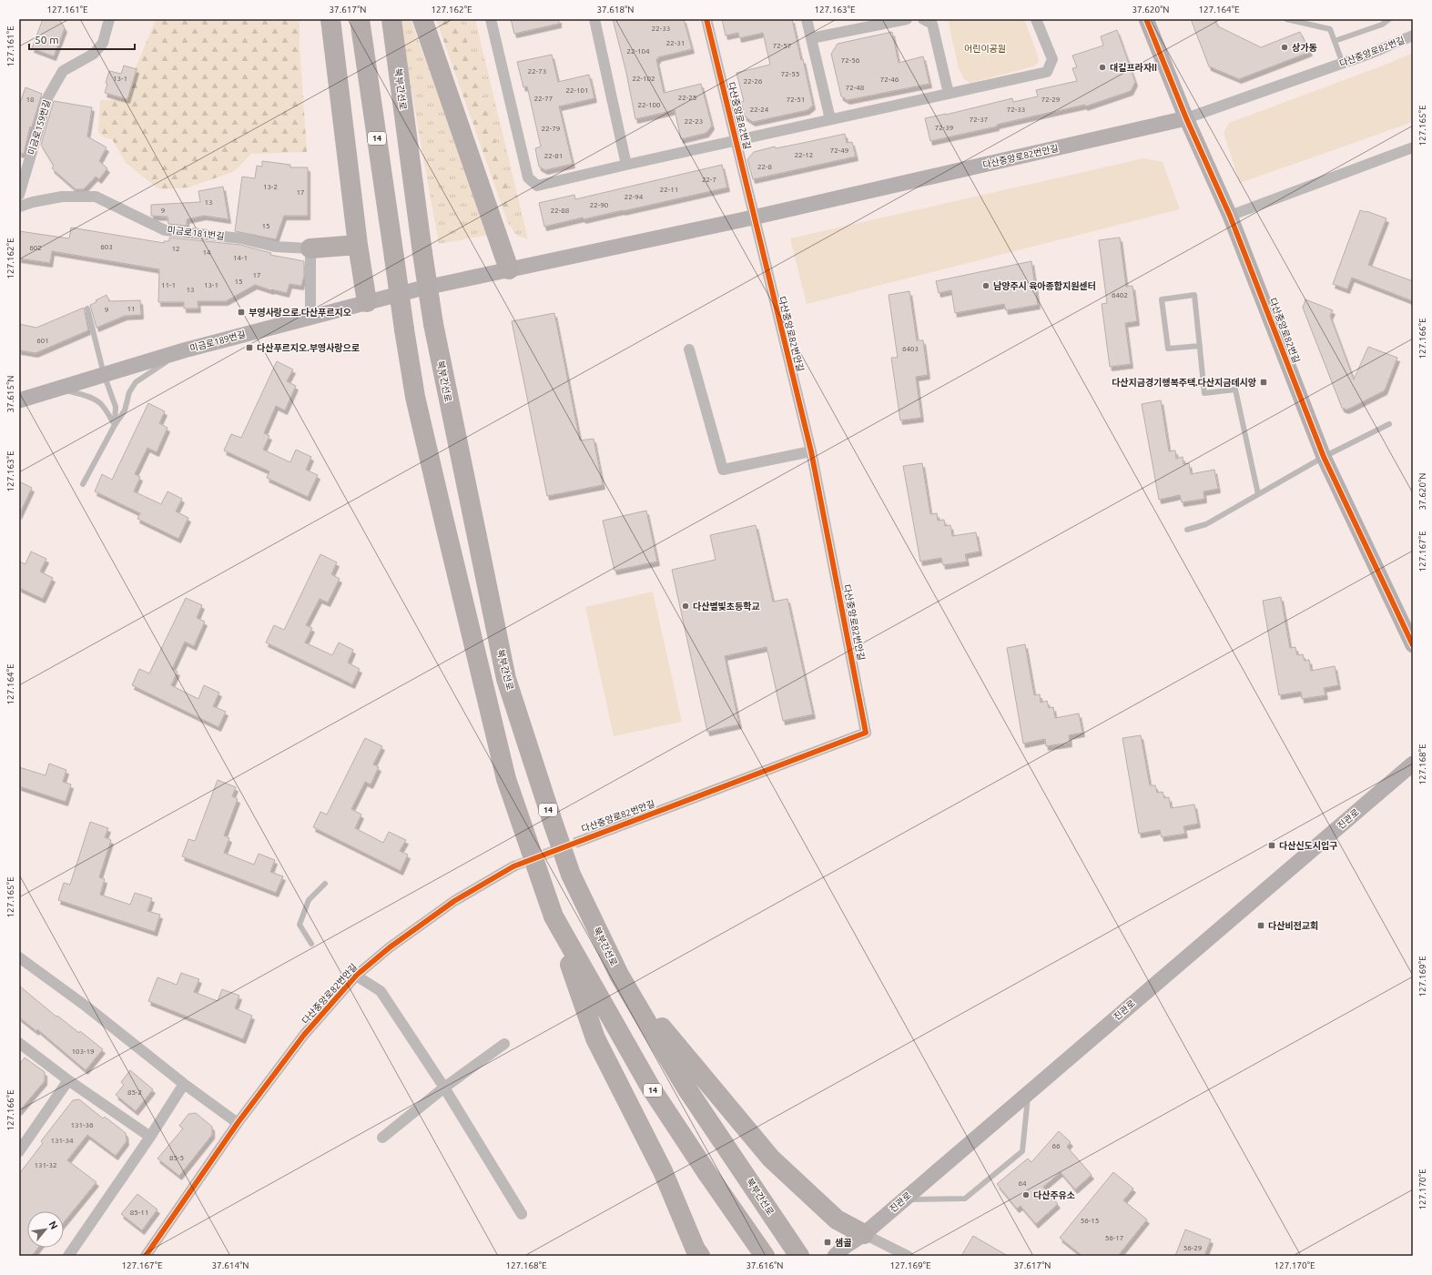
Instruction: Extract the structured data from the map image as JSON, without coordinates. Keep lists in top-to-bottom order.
{
  "streets": {
    "highway": ["북부간선로", "14"],
    "street": [
      "다산중앙로82번길",
      "미금로159번길",
      "다산중앙로82번안길",
      "미금로181번길",
      "미금로189번길",
      "진관로"
    ]
  },
  "crossings": [
    ["다산중앙로82번길", "다산중앙로82번안길"],
    ["다산중앙로82번길", "미금로189번길"],
    ["다산중앙로82번안길", "미금로189번길"]
  ],
  "parks": ["어린이공원"],
  "places": {
    "other": [
      "상가동",
      "대길프라자II",
      "남양주시 육아종합지원센터",
      "다산별빛초등학교",
      "다산주유소"
    ],
    "transit": [
      "부영사랑으로.다산푸르지오",
      "다산푸르지오.부영사랑으로",
      "다산지금경기행복주택.다산지금데시앙",
      "다산신도시입구",
      "다산비전교회",
      "샘골"
    ]
  },
  "house_numbers": [
    "22-33",
    "22-31",
    "72-57",
    "22-104",
    "72-56",
    "22-73",
    "72-55",
    "13-1",
    "22-102",
    "72-46",
    "22-26",
    "72-48",
    "22-101",
    "22-25",
    "22-77",
    "18",
    "72-51",
    "72-29",
    "22-100",
    "22-24",
    "72-33",
    "72-37",
    "22-23",
    "72-39",
    "22-79",
    "72-49",
    "22-12",
    "22-81",
    "22-8",
    "22-7",
    "13-2",
    "22-11",
    "17",
    "22-94",
    "13",
    "22-90",
    "9",
    "22-88",
    "15",
    "603",
    "602",
    "12",
    "14",
    "14-1",
    "17",
    "15",
    "11-1",
    "13-1",
    "13",
    "6402",
    "11",
    "9",
    "601",
    "6403",
    "103-19",
    "85-2",
    "131-36",
    "131-34",
    "66",
    "85-5",
    "131-32",
    "64",
    "85-11",
    "56-15",
    "56-17",
    "56-29"
  ],
  "scale_bar": "50 m",
  "north": "top right",
  "coordinates": [
    "127.161°E",
    "37.617°N",
    "127.162°E",
    "37.618°N",
    "127.163°E",
    "37.620°N",
    "127.164°E",
    "127.165°E",
    "127.166°E",
    "37.615°N",
    "127.167°E",
    "127.168°E",
    "127.169°E",
    "127.170°E",
    "37.614°N",
    "37.616°N"
  ]
}
